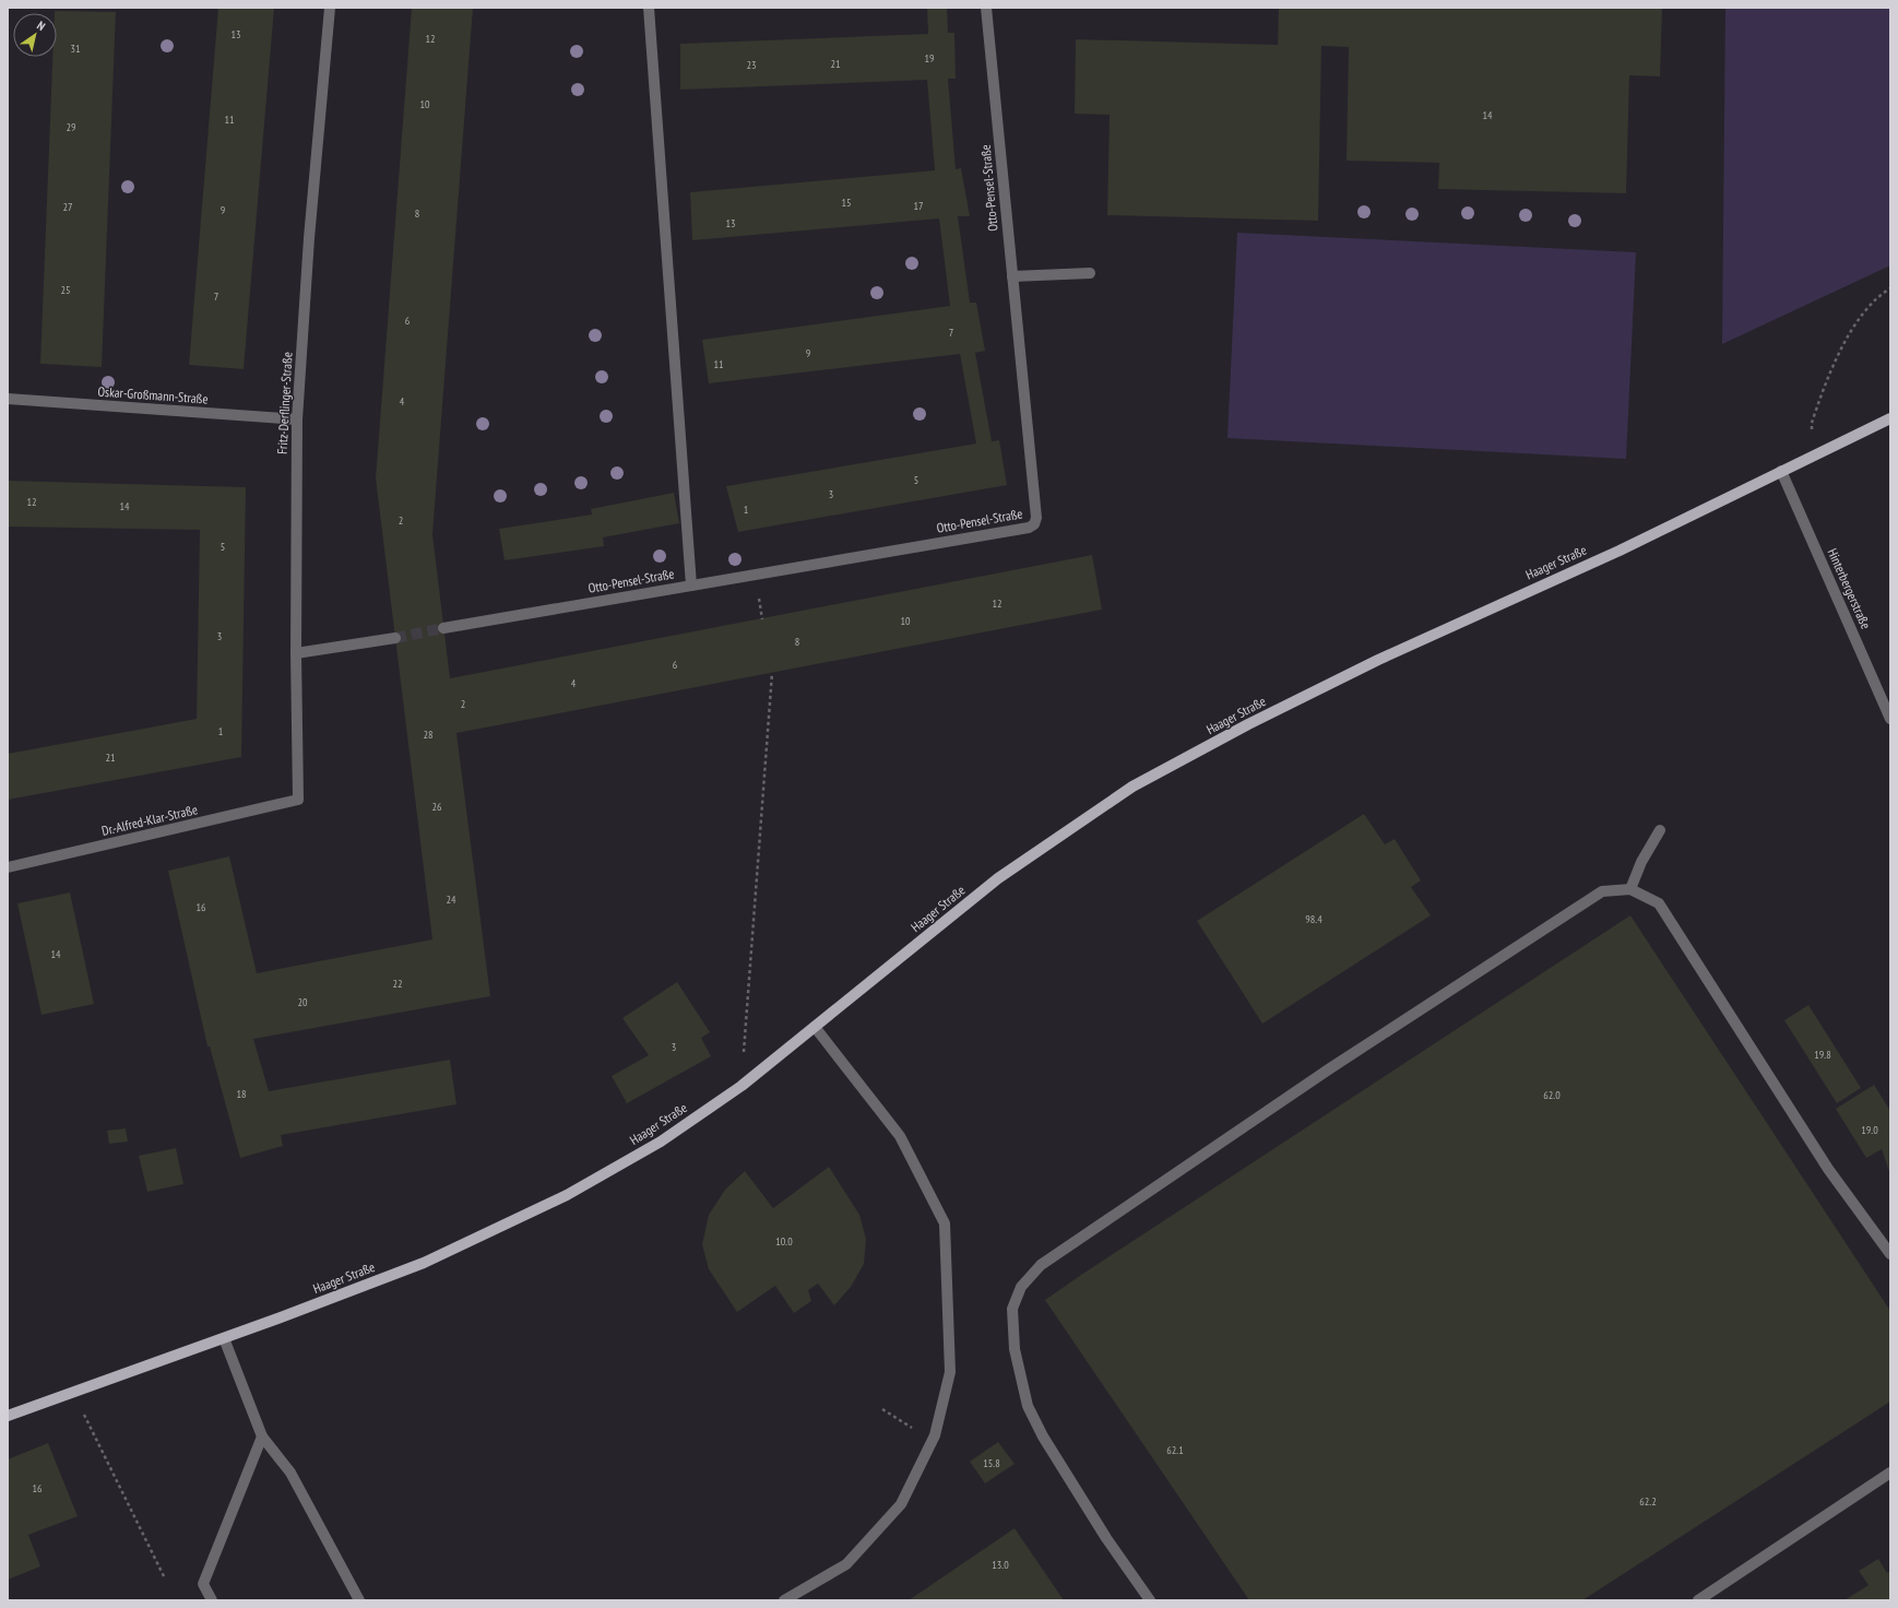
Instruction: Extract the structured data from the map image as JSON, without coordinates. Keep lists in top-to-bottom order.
{
  "streets": {
    "main road": ["Haager Straße"],
    "street": [
      "Otto-Pensel-Straße",
      "Oskar-Großmann-Straße",
      "Fritz-Derflinger-Straße",
      "Hinterbergerstraße",
      "Dr.-Alfred-Klar-Straße"
    ]
  },
  "crossings": [
    ["Oskar-Großmann-Straße", "Fritz-Derflinger-Straße"],
    ["Fritz-Derflinger-Straße", "Dr.-Alfred-Klar-Straße"],
    ["Haager Straße", "Hinterbergerstraße"]
  ],
  "house_numbers": [
    "13",
    "12",
    "31",
    "19",
    "21",
    "23",
    "10",
    "14",
    "11",
    "29",
    "15",
    "17",
    "27",
    "9",
    "8",
    "13",
    "25",
    "7",
    "6",
    "7",
    "9",
    "11",
    "4",
    "5",
    "3",
    "12",
    "14",
    "1",
    "2",
    "5",
    "12",
    "10",
    "3",
    "8",
    "6",
    "4",
    "2",
    "1",
    "28",
    "21",
    "26",
    "24",
    "16",
    "98.4",
    "14",
    "22",
    "20",
    "3",
    "19.8",
    "18",
    "62.0",
    "19.0",
    "10.0",
    "62.1",
    "15.8",
    "16",
    "62.2",
    "13.0"
  ],
  "north": "top right"
}
